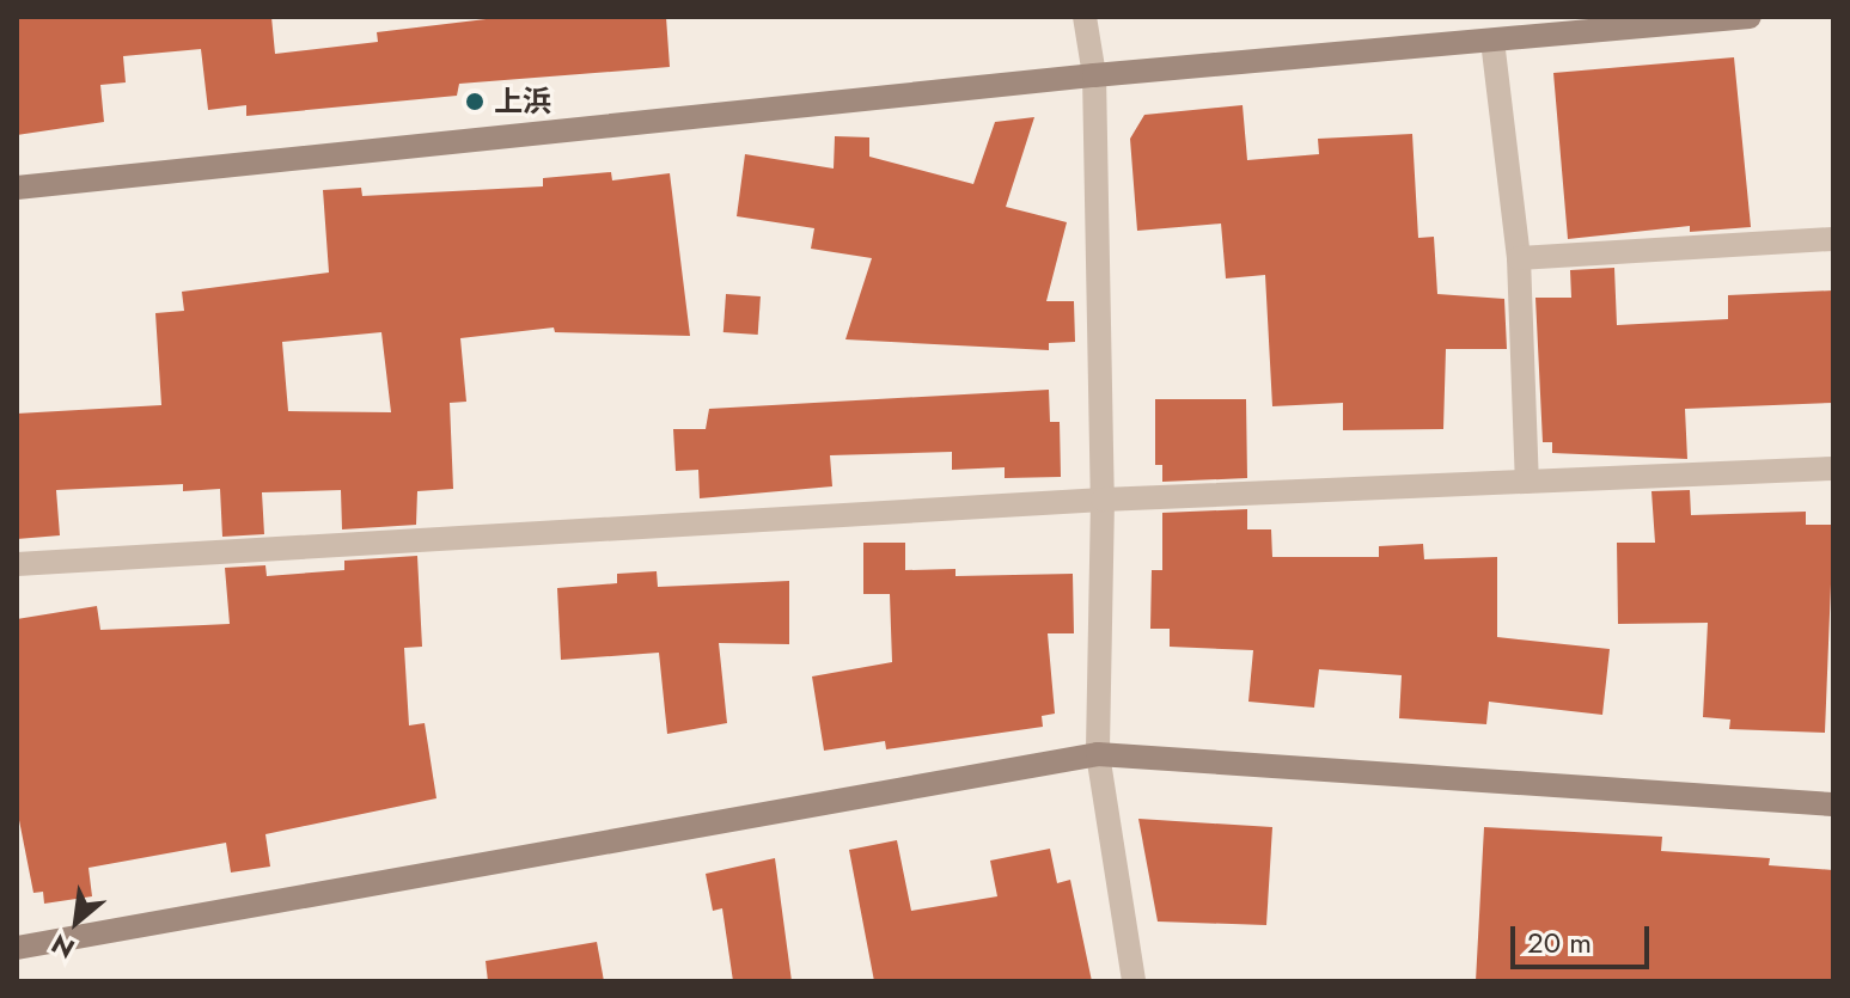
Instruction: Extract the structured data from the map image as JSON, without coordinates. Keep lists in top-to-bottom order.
{
  "places": ["上浜"],
  "scale_bar": "20 m",
  "north": "bottom left"
}
